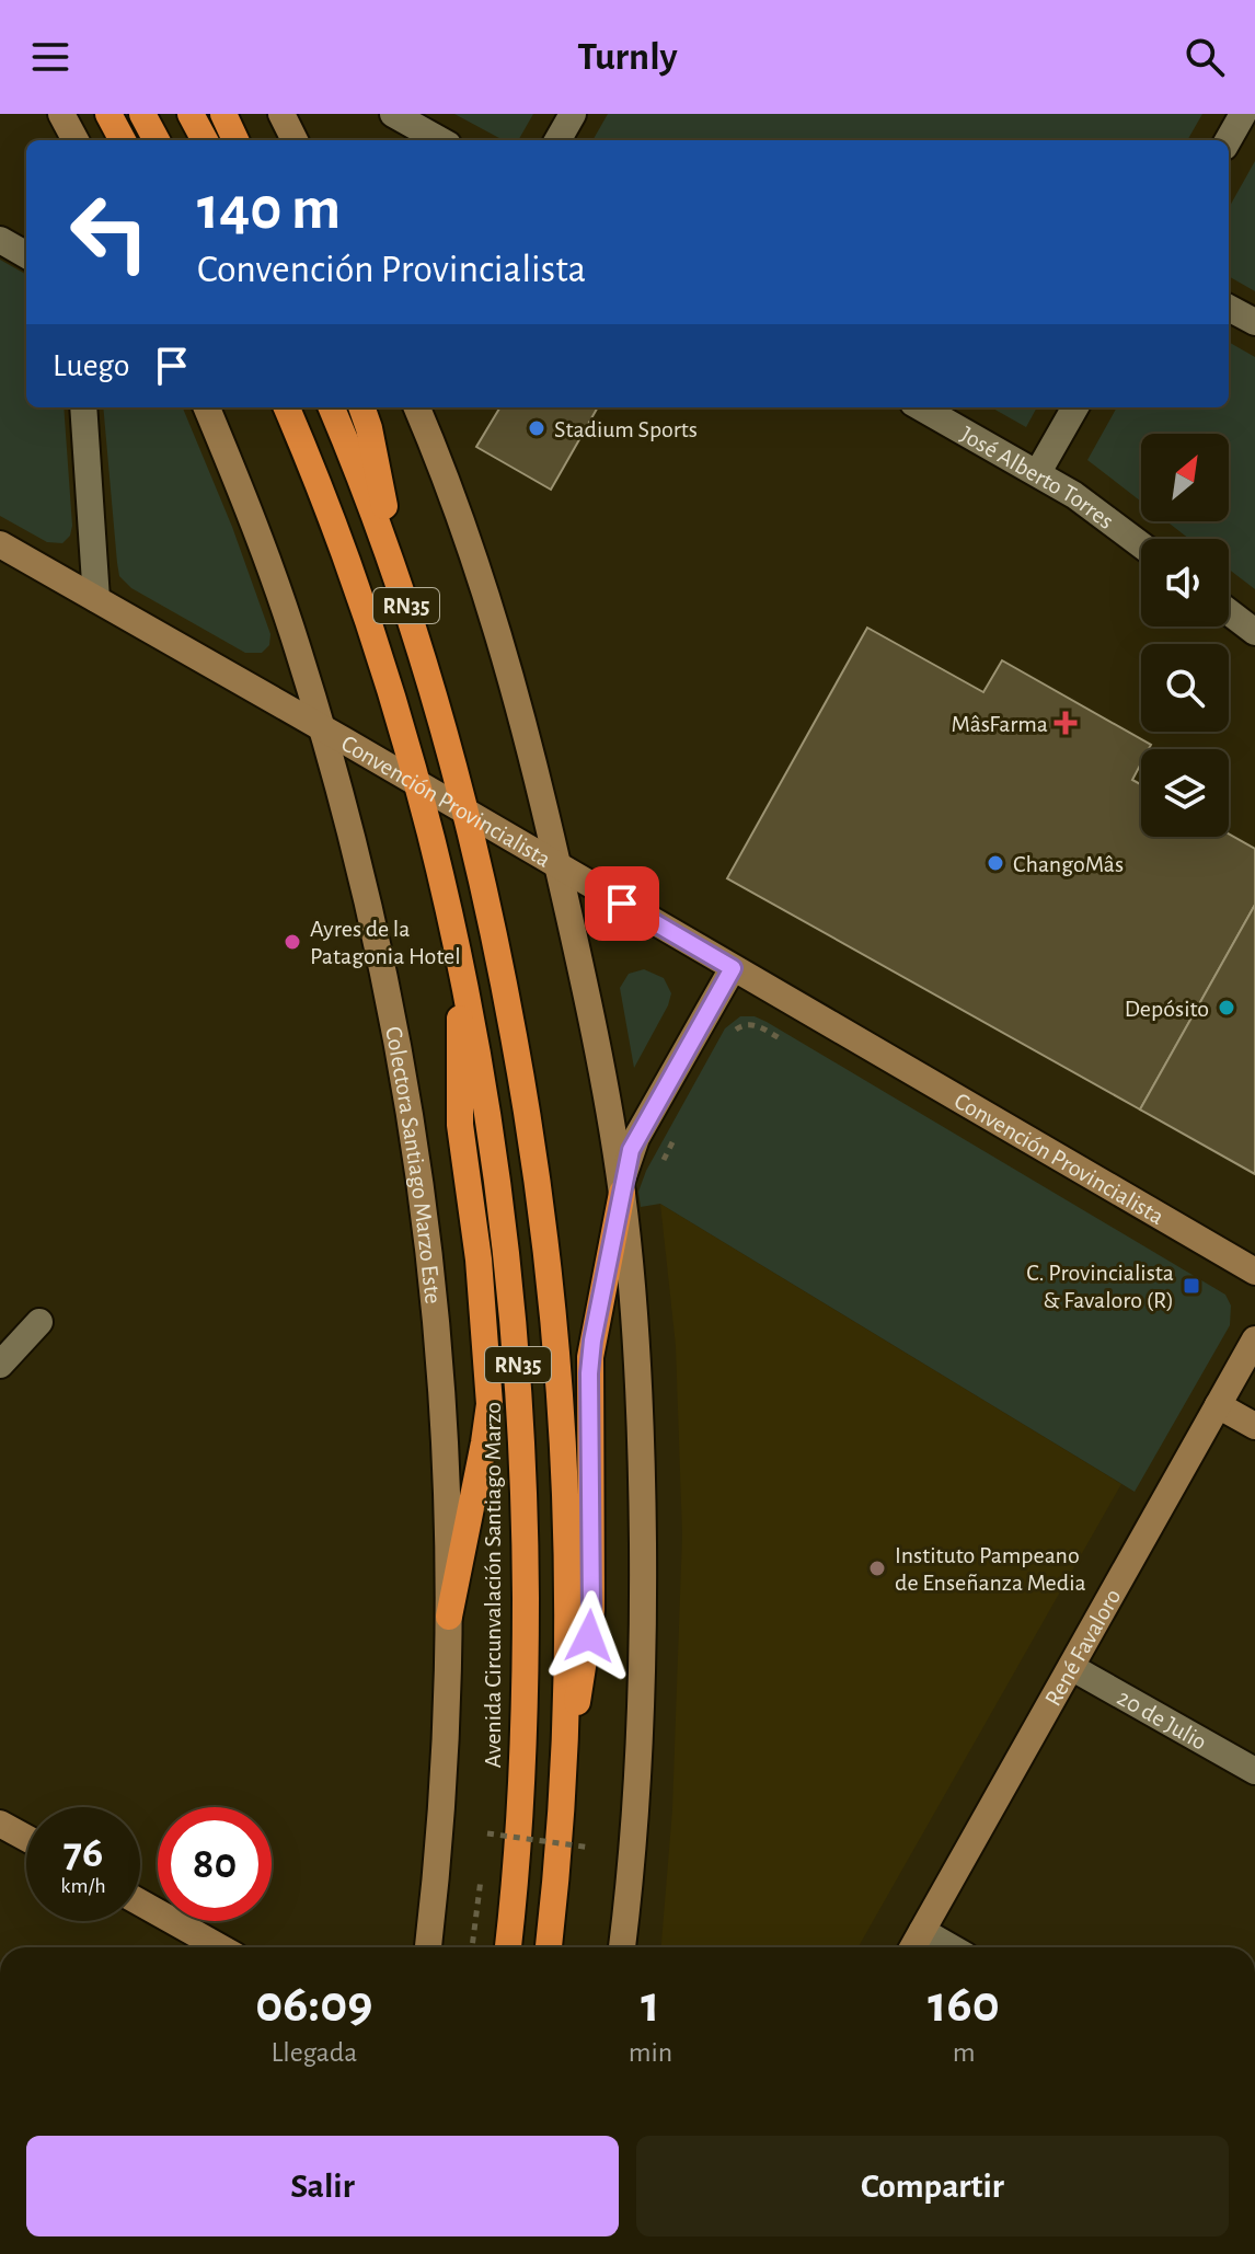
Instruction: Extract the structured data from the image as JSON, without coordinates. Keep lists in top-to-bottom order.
{
  "streets": {
    "highway": ["RN35", "Avenida Circunvalación Santiago Marzo"],
    "street": [
      "José Alberto Torres",
      "Convención Provincialista",
      "Colectora Santiago Marzo Este",
      "René Favaloro",
      "20 de Julio"
    ]
  },
  "crossings": [
    ["RN35", "Convención Provincialista"],
    ["Convención Provincialista", "Colectora Santiago Marzo Este"],
    ["Convención Provincialista", "Avenida Circunvalación Santiago Marzo"],
    ["René Favaloro", "20 de Julio"]
  ],
  "places": {
    "other": [
      "Stadium Sports",
      "ChangoMâs",
      "Ayres de la Patagonia Hotel",
      "Depósito",
      "Instituto Pampeano de Enseñanza Media"
    ],
    "health": ["MâsFarma"],
    "transit": ["C. Provincialista & Favaloro (R)"]
  },
  "north": "top right",
  "page": {
    "header": "Turnly",
    "turn": ["140 m", "Convención Provincialista"],
    "then": "Luego",
    "speed": "76 km/h",
    "limit": "80",
    "eta": [
      "06:09",
      "Llegada",
      "1",
      "min",
      "160",
      "m"
    ],
    "buttons": ["Salir", "Compartir"]
  }
}
